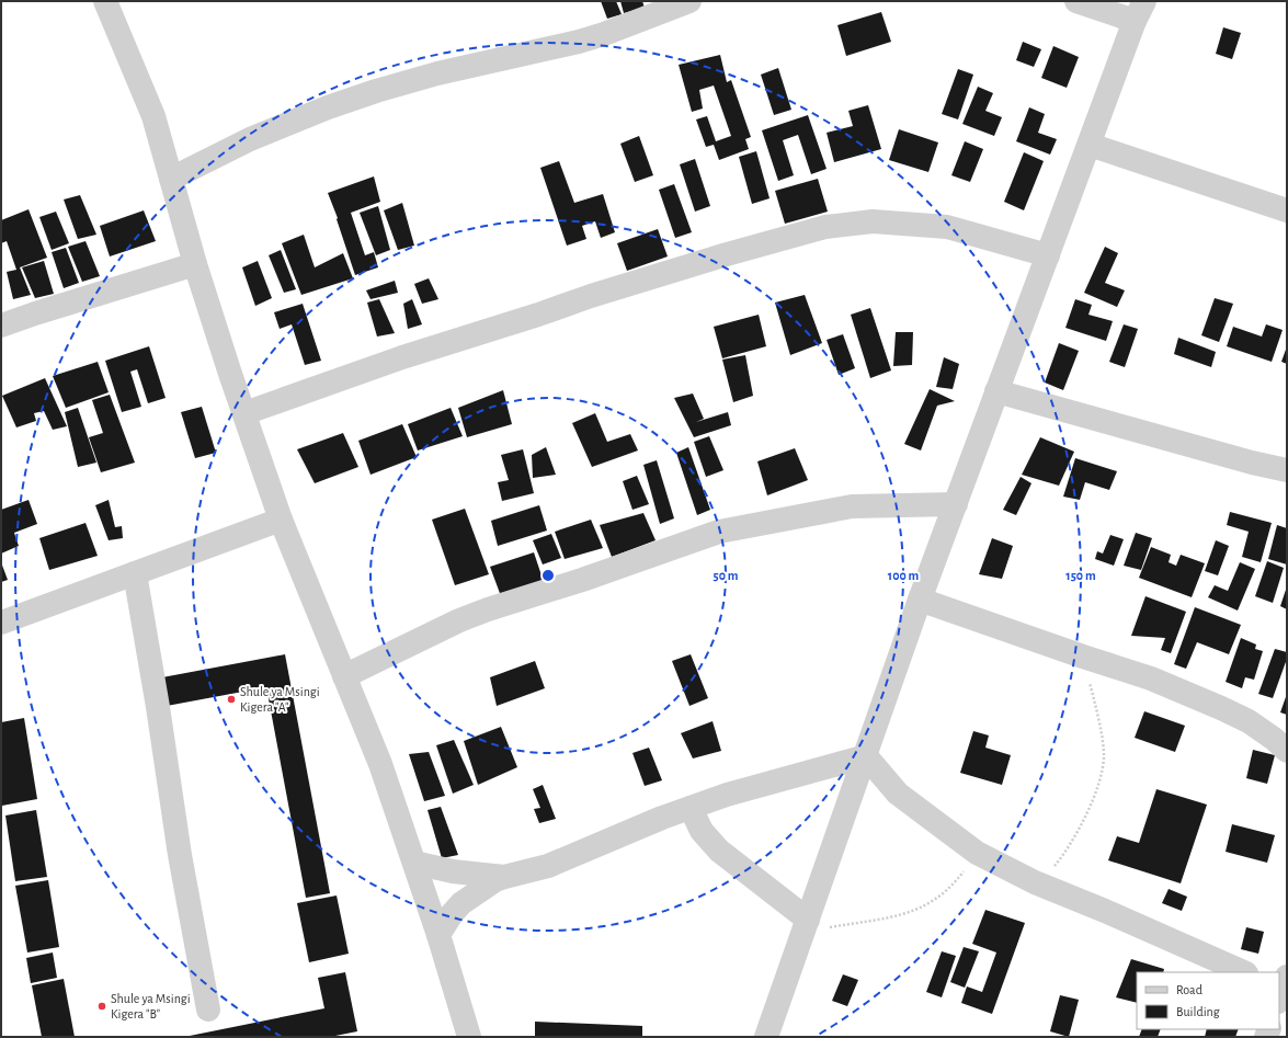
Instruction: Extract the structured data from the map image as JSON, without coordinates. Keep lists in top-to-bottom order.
{
  "places": ["Shule ya Msingi Kigera \"A\"", "Shule ya Msingi Kigera \"B\""],
  "legend": ["Road", "Building"],
  "rings": ["50 m", "100 m", "150 m"]
}
